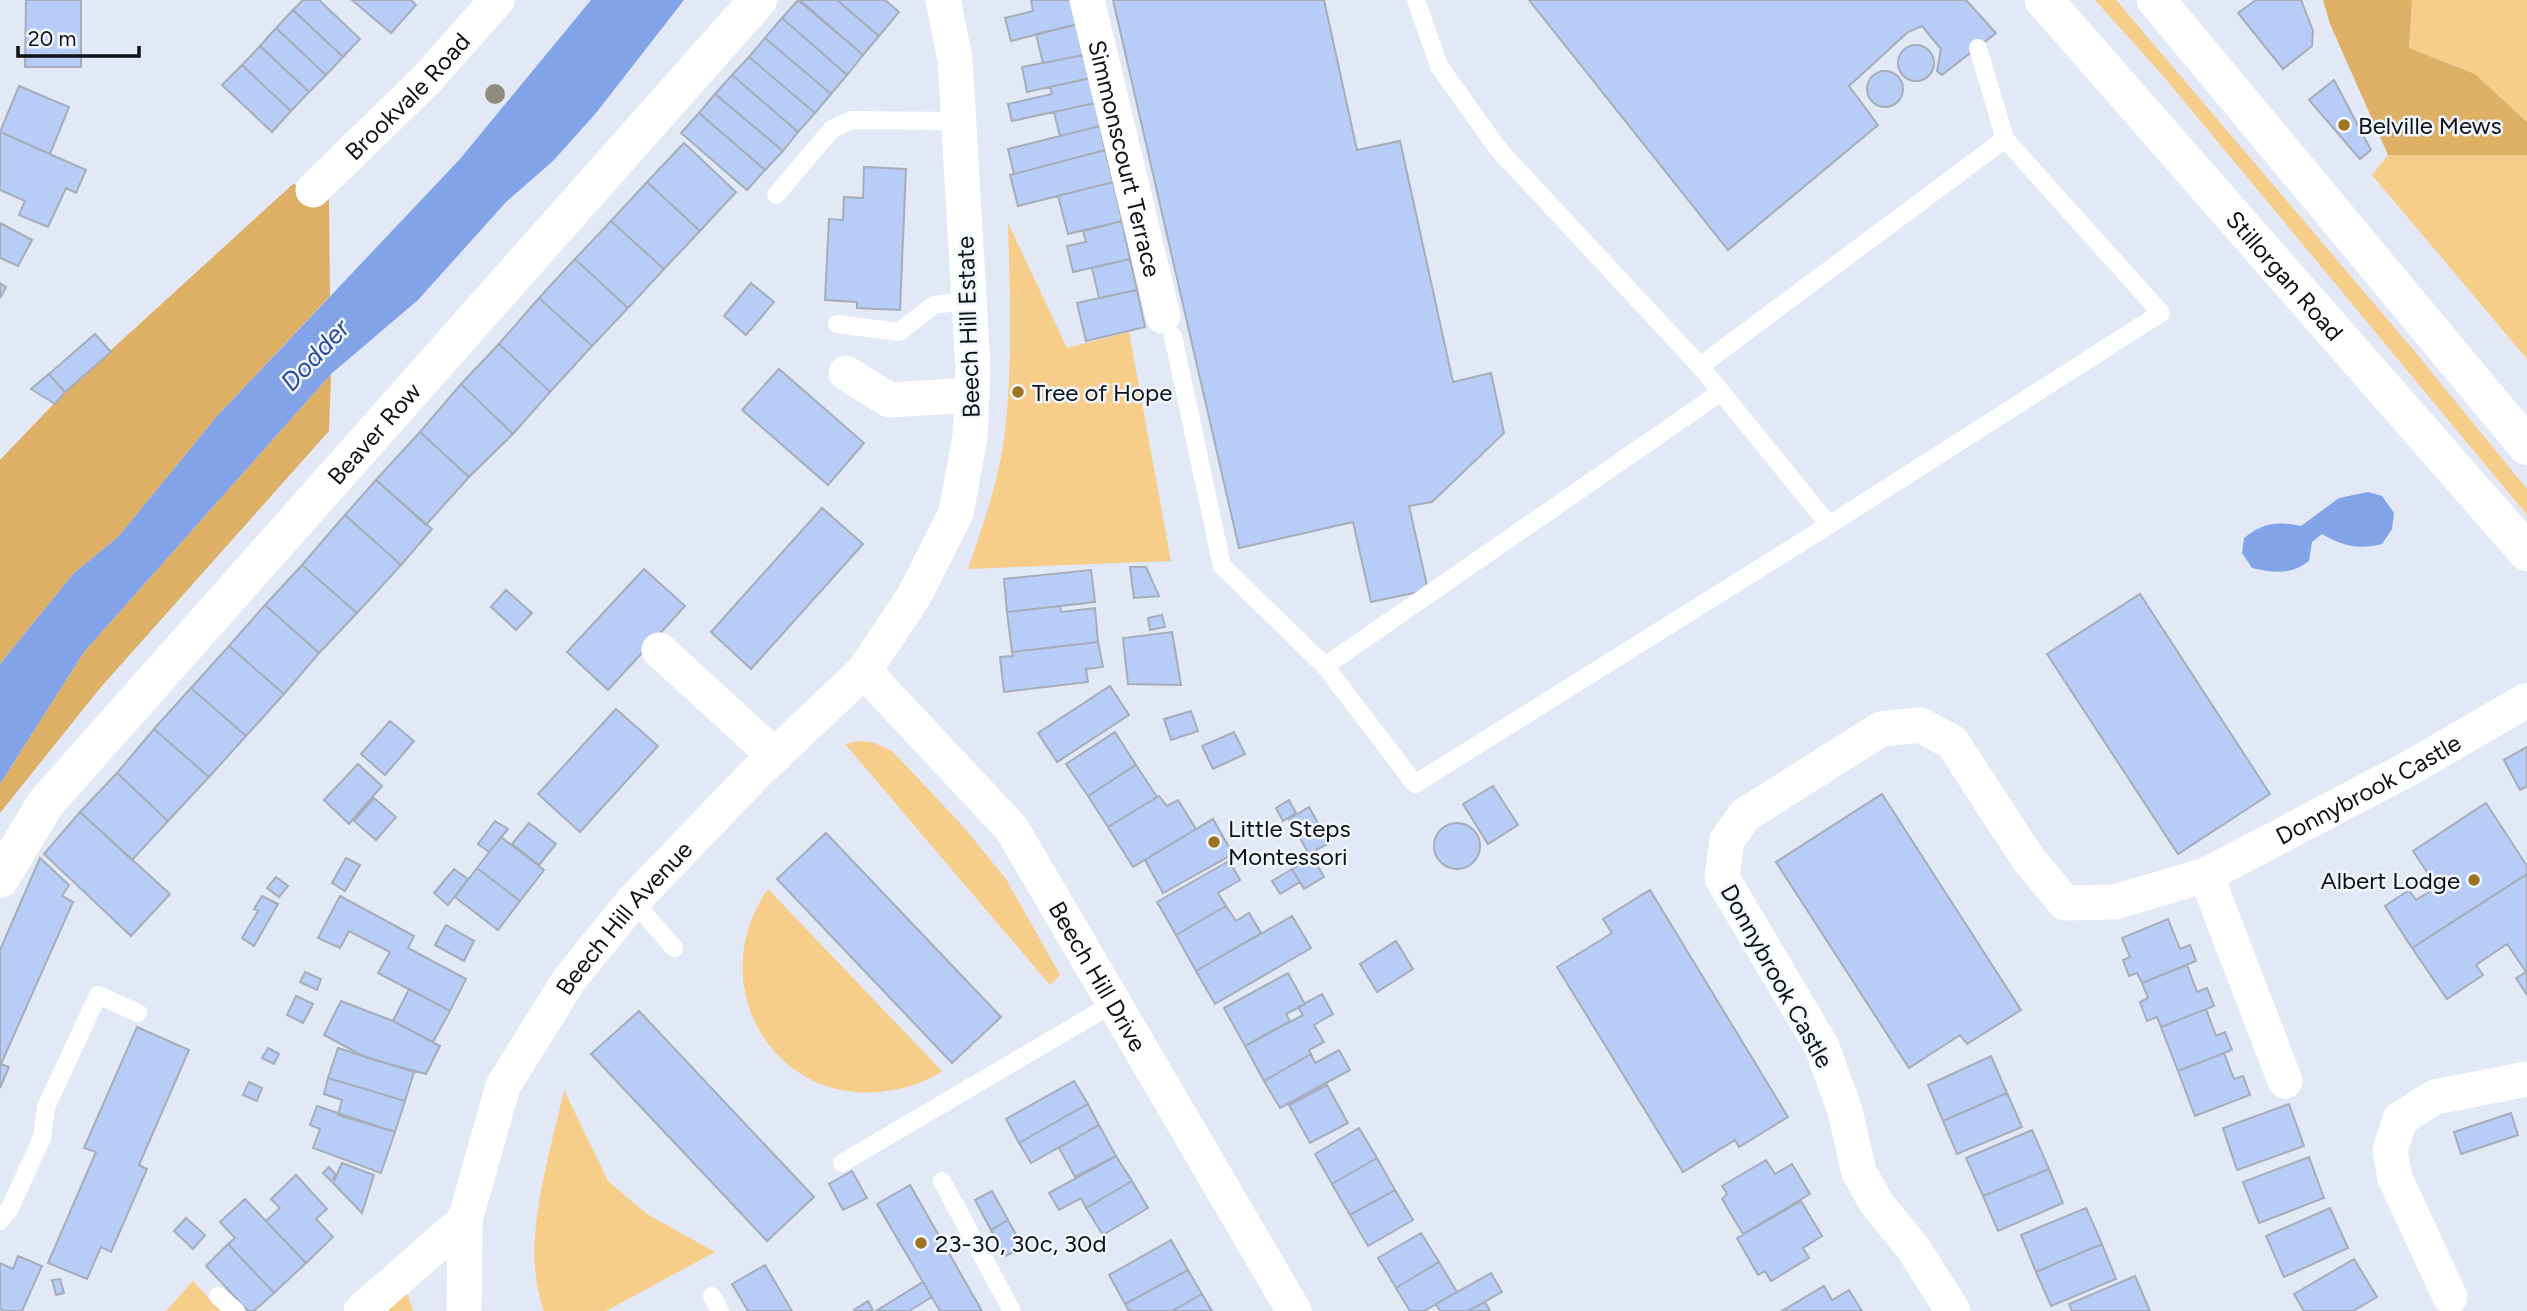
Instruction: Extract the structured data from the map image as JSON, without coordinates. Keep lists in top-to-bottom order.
{
  "streets": {
    "main road": ["Stillorgan Road", "Beaver Row"],
    "street": [
      "Brookvale Road",
      "Simmonscourt Terrace",
      "Beech Hill Estate",
      "Donnybrook Castle",
      "Beech Hill Avenue",
      "Beech Hill Drive"
    ]
  },
  "crossings": [
    ["Beech Hill Estate", "Beech Hill Avenue"],
    ["Beech Hill Estate", "Beech Hill Drive"],
    ["Beech Hill Avenue", "Beech Hill Drive"]
  ],
  "water": ["Dodder"],
  "places": [
    "Belville Mews",
    "Tree of Hope",
    "Little Steps Montessori",
    "Albert Lodge",
    "23-30, 30c, 30d"
  ],
  "scale_bar": "20 m"
}
